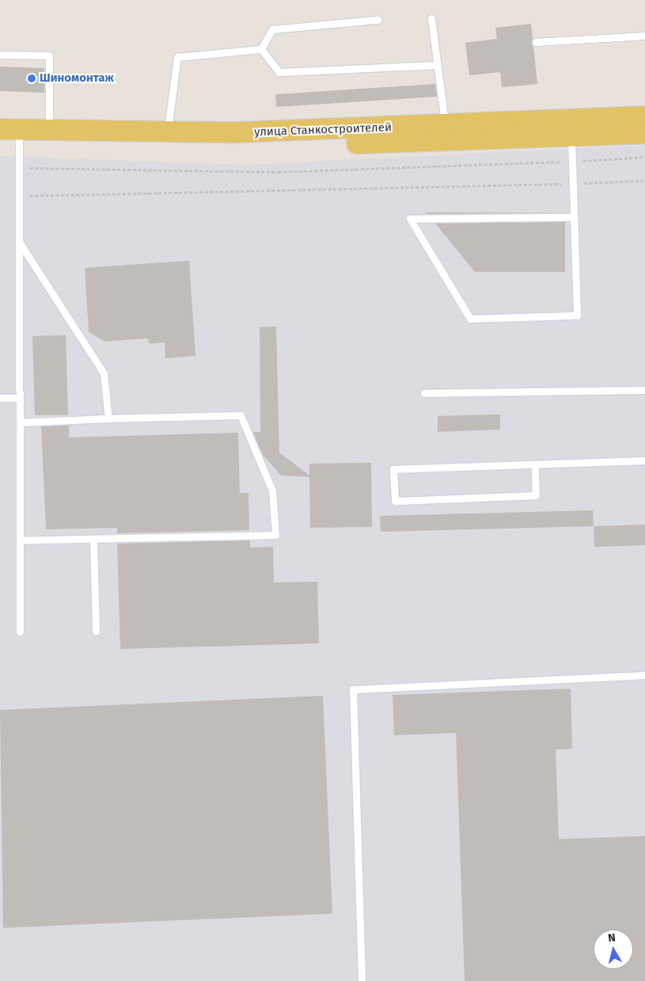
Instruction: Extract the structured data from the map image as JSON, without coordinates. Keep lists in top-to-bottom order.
{
  "streets": {
    "main road": ["улица Станкостроителей"]
  },
  "places": ["Шиномонтаж"],
  "north": "top"
}
